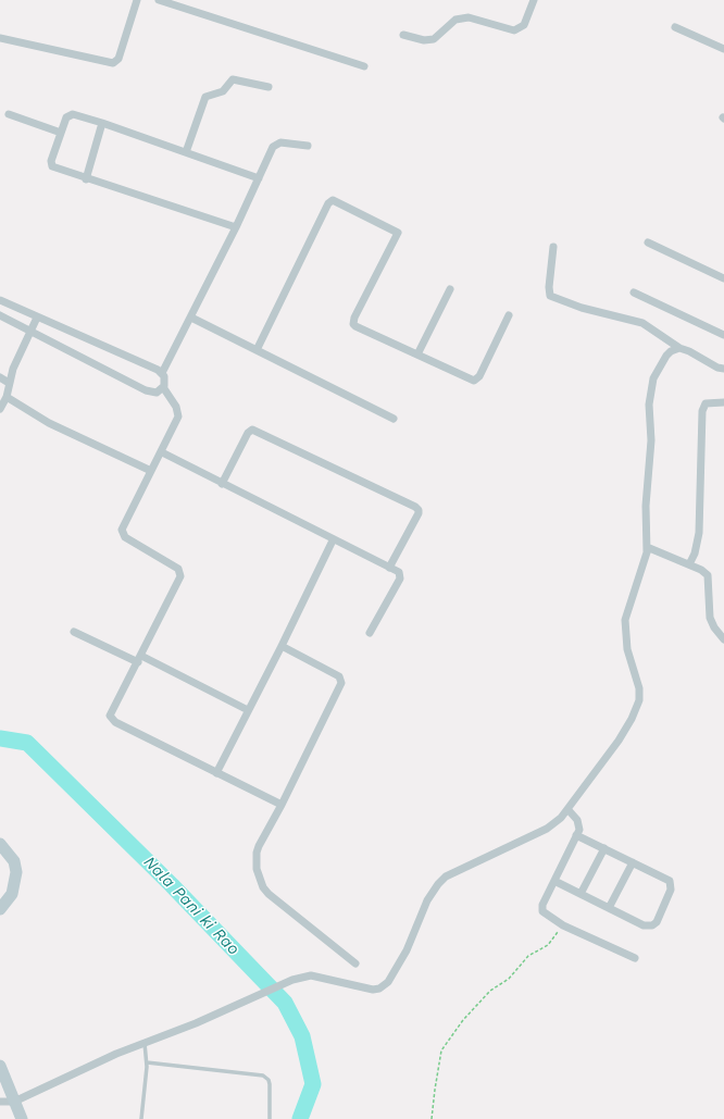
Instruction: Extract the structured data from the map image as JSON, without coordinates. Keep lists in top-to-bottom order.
{
  "water": ["Nala Pani ki Rao"]
}
